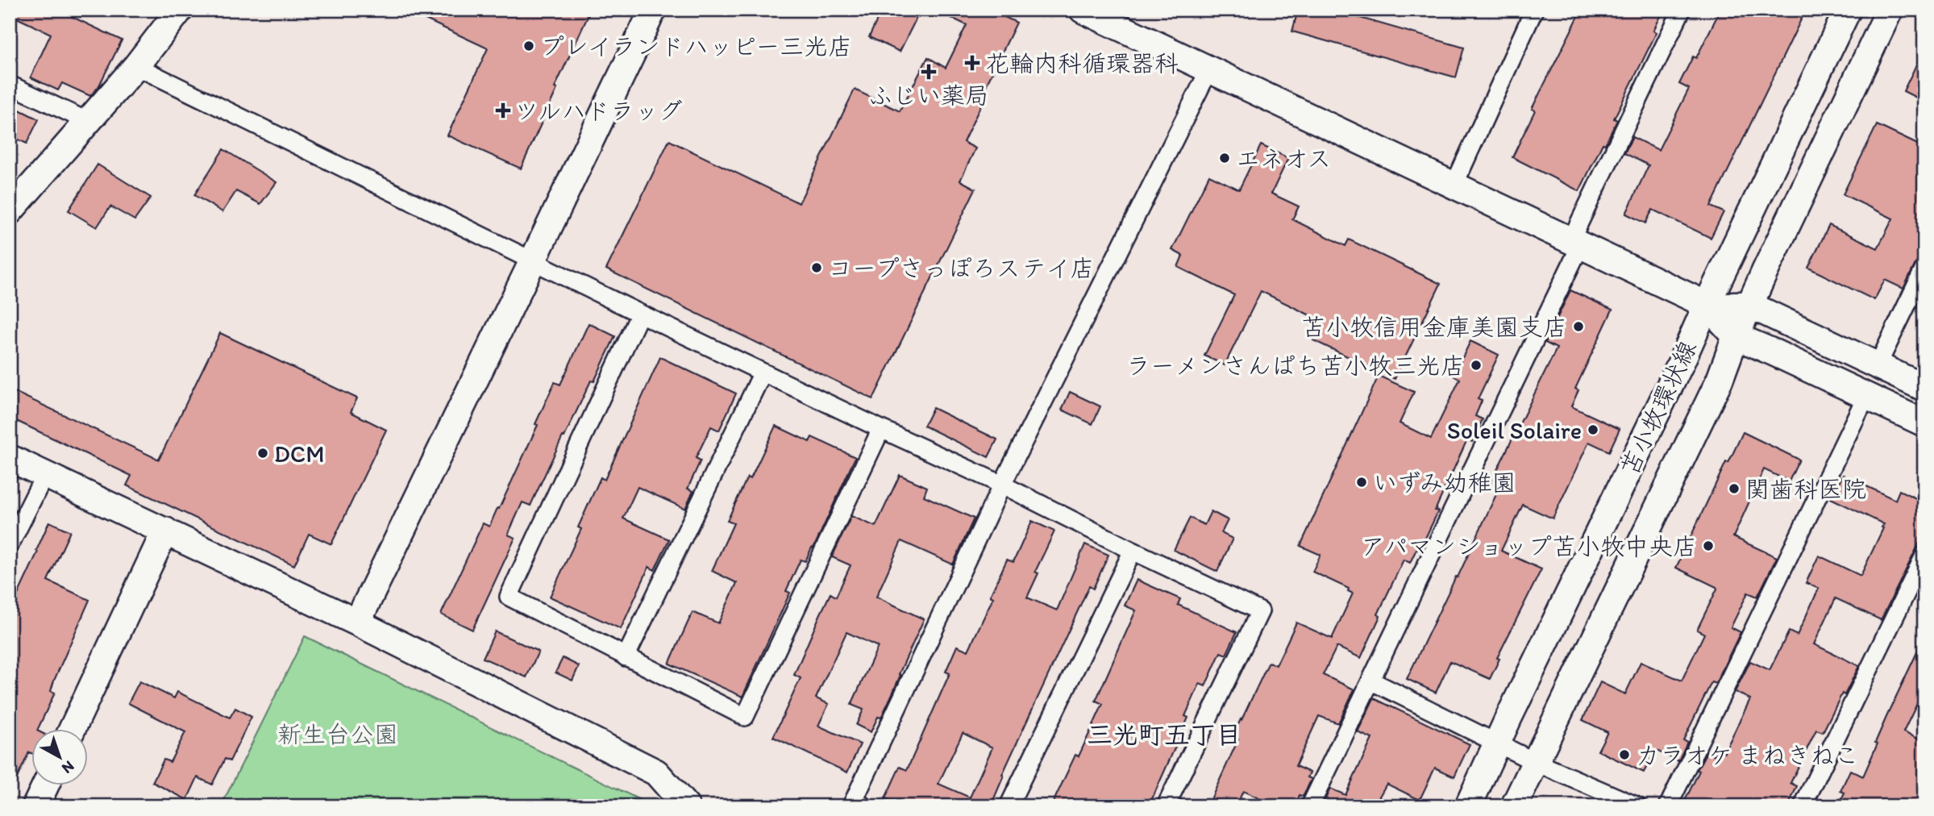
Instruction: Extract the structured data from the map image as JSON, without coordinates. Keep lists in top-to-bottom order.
{
  "streets": {
    "street": ["苫小牧環状線"]
  },
  "districts": ["三光町五丁目"],
  "parks": ["新生台公園"],
  "places": {
    "other": [
      "プレイランドハッピー三光店",
      "エネオス",
      "コープさっぽろステイ店",
      "苫小牧信用金庫美園支店",
      "ラーメンさんぱち苫小牧三光店",
      "Soleil Solaire",
      "DCM",
      "いずみ幼稚園",
      "関歯科医院",
      "アパマンショップ苫小牧中央店",
      "カラオケ まねきねこ"
    ],
    "health": ["花輪内科循環器科", "ふじい薬局", "ツルハドラッグ"]
  },
  "north": "bottom right"
}
